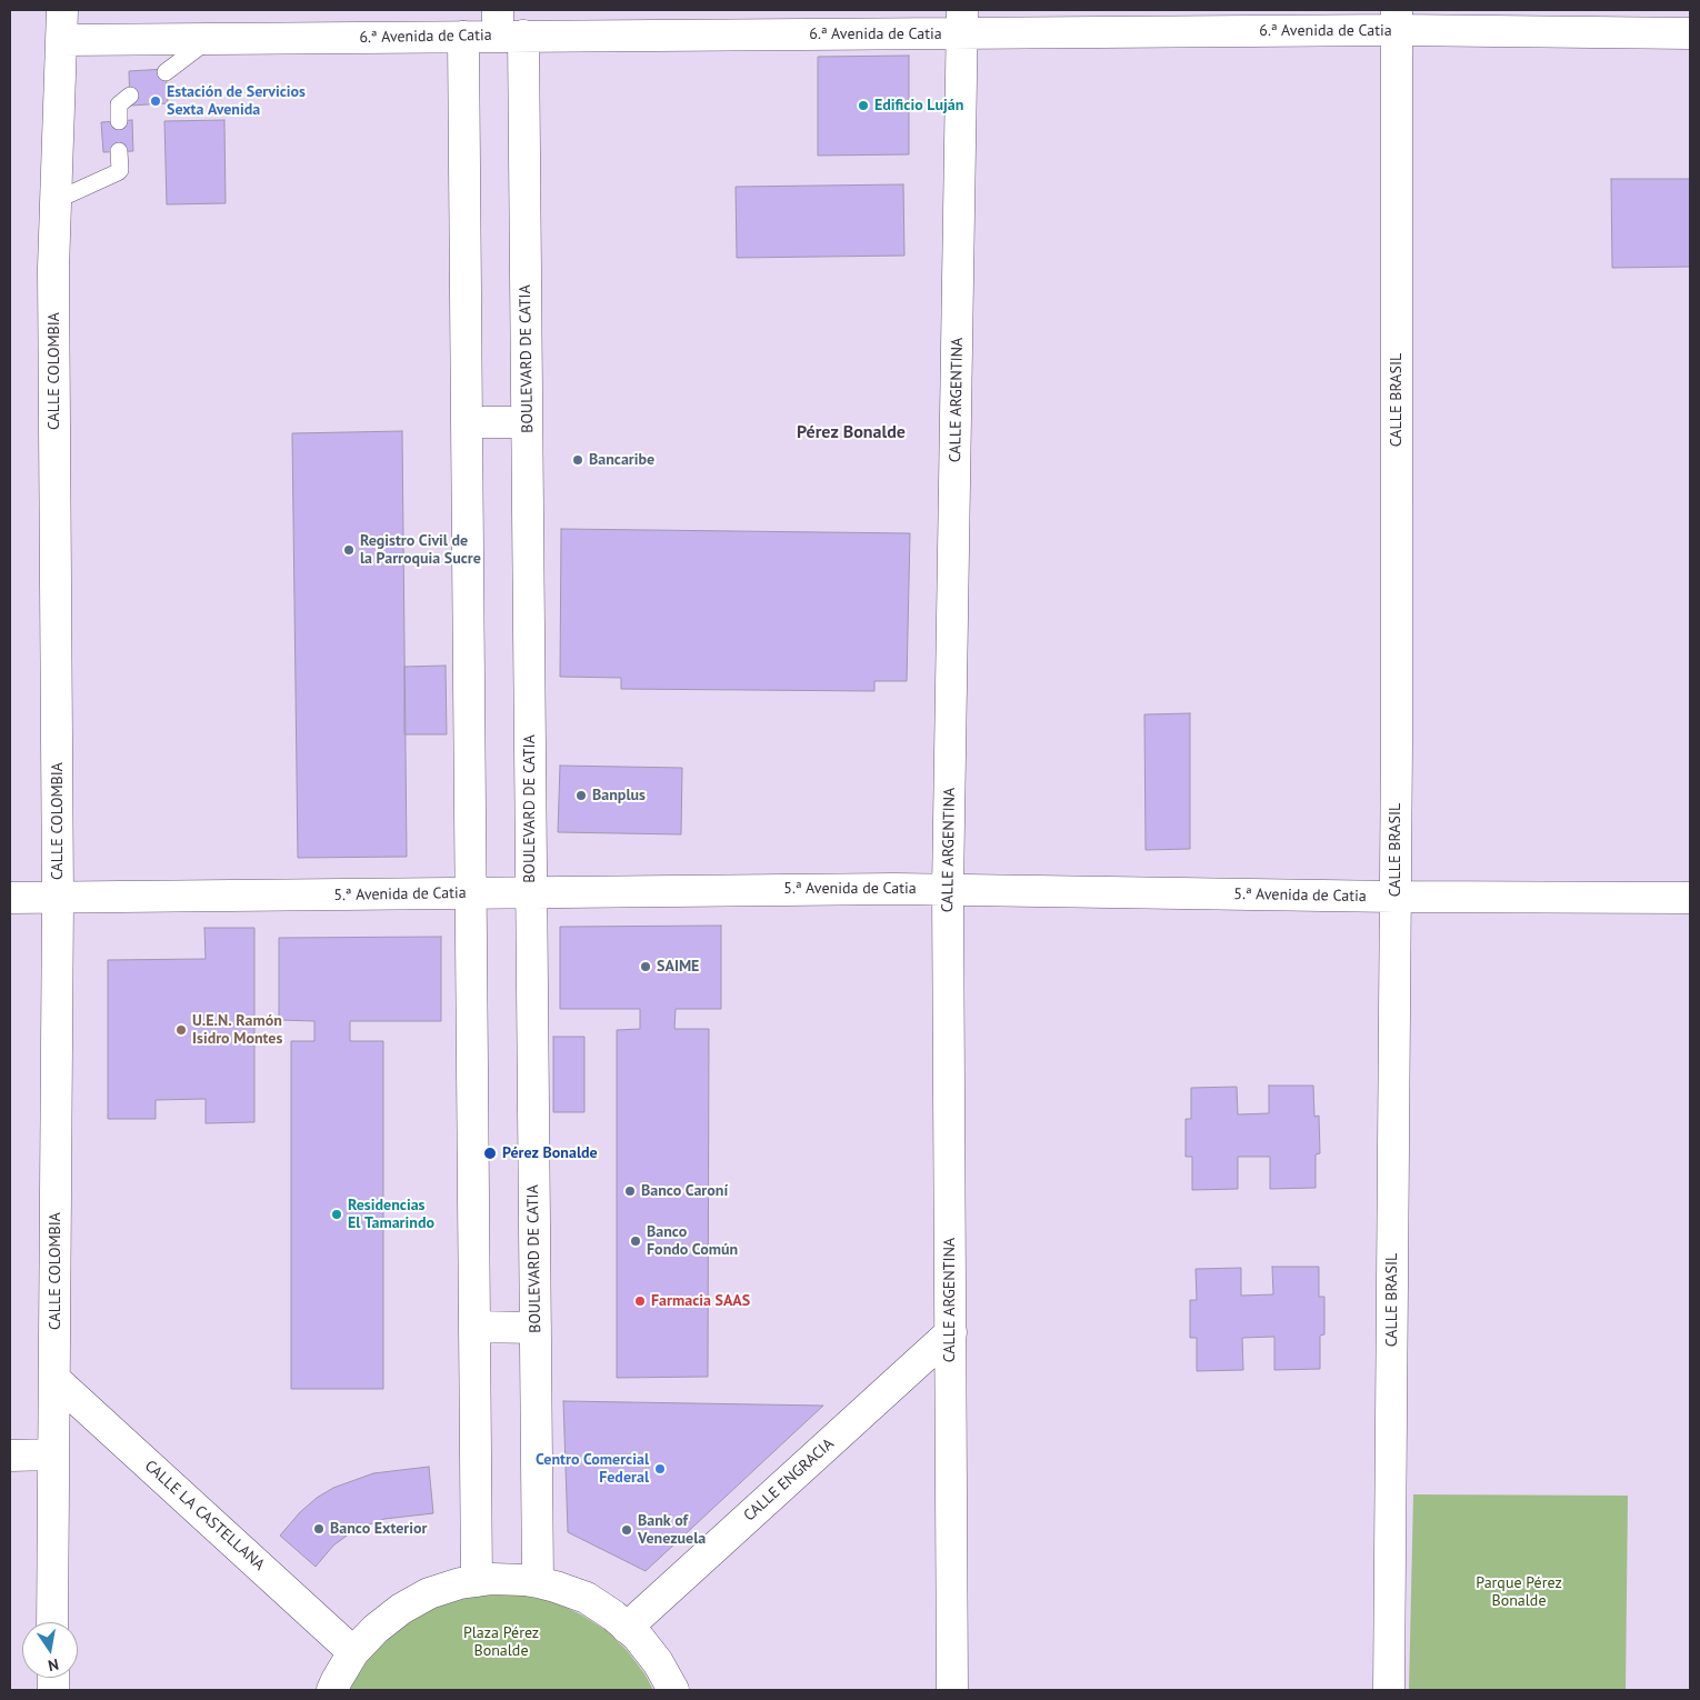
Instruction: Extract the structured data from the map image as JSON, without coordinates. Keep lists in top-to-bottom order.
{
  "streets": {
    "street": [
      "6.ª Avenida de Catia",
      "BOULEVARD DE CATIA",
      "CALLE COLOMBIA",
      "CALLE ARGENTINA",
      "CALLE BRASIL",
      "5.ª Avenida de Catia",
      "CALLE ENGRACIA",
      "CALLE LA CASTELLANA"
    ]
  },
  "crossings": [
    ["6.ª Avenida de Catia", "BOULEVARD DE CATIA"],
    ["6.ª Avenida de Catia", "CALLE COLOMBIA"],
    ["6.ª Avenida de Catia", "CALLE ARGENTINA"],
    ["6.ª Avenida de Catia", "CALLE BRASIL"],
    ["BOULEVARD DE CATIA", "5.ª Avenida de Catia"],
    ["CALLE COLOMBIA", "5.ª Avenida de Catia"],
    ["CALLE COLOMBIA", "CALLE LA CASTELLANA"],
    ["CALLE ARGENTINA", "5.ª Avenida de Catia"],
    ["CALLE ARGENTINA", "CALLE ENGRACIA"],
    ["CALLE BRASIL", "5.ª Avenida de Catia"]
  ],
  "districts": ["Pérez Bonalde"],
  "parks": ["Parque Pérez Bonalde", "Plaza Pérez Bonalde"],
  "places": [
    "Estación de Servicios Sexta Avenida",
    "Edificio Luján",
    "Bancaribe",
    "Registro Civil de la Parroquia Sucre",
    "Banplus",
    "SAIME",
    "U.E.N. Ramón Isidro Montes",
    "Pérez Bonalde",
    "Banco Caroní",
    "Residencias El Tamarindo",
    "Banco Fondo Común",
    "Farmacia SAAS",
    "Centro Comercial Federal",
    "Banco Exterior",
    "Bank of Venezuela"
  ],
  "north": "bottom"
}
